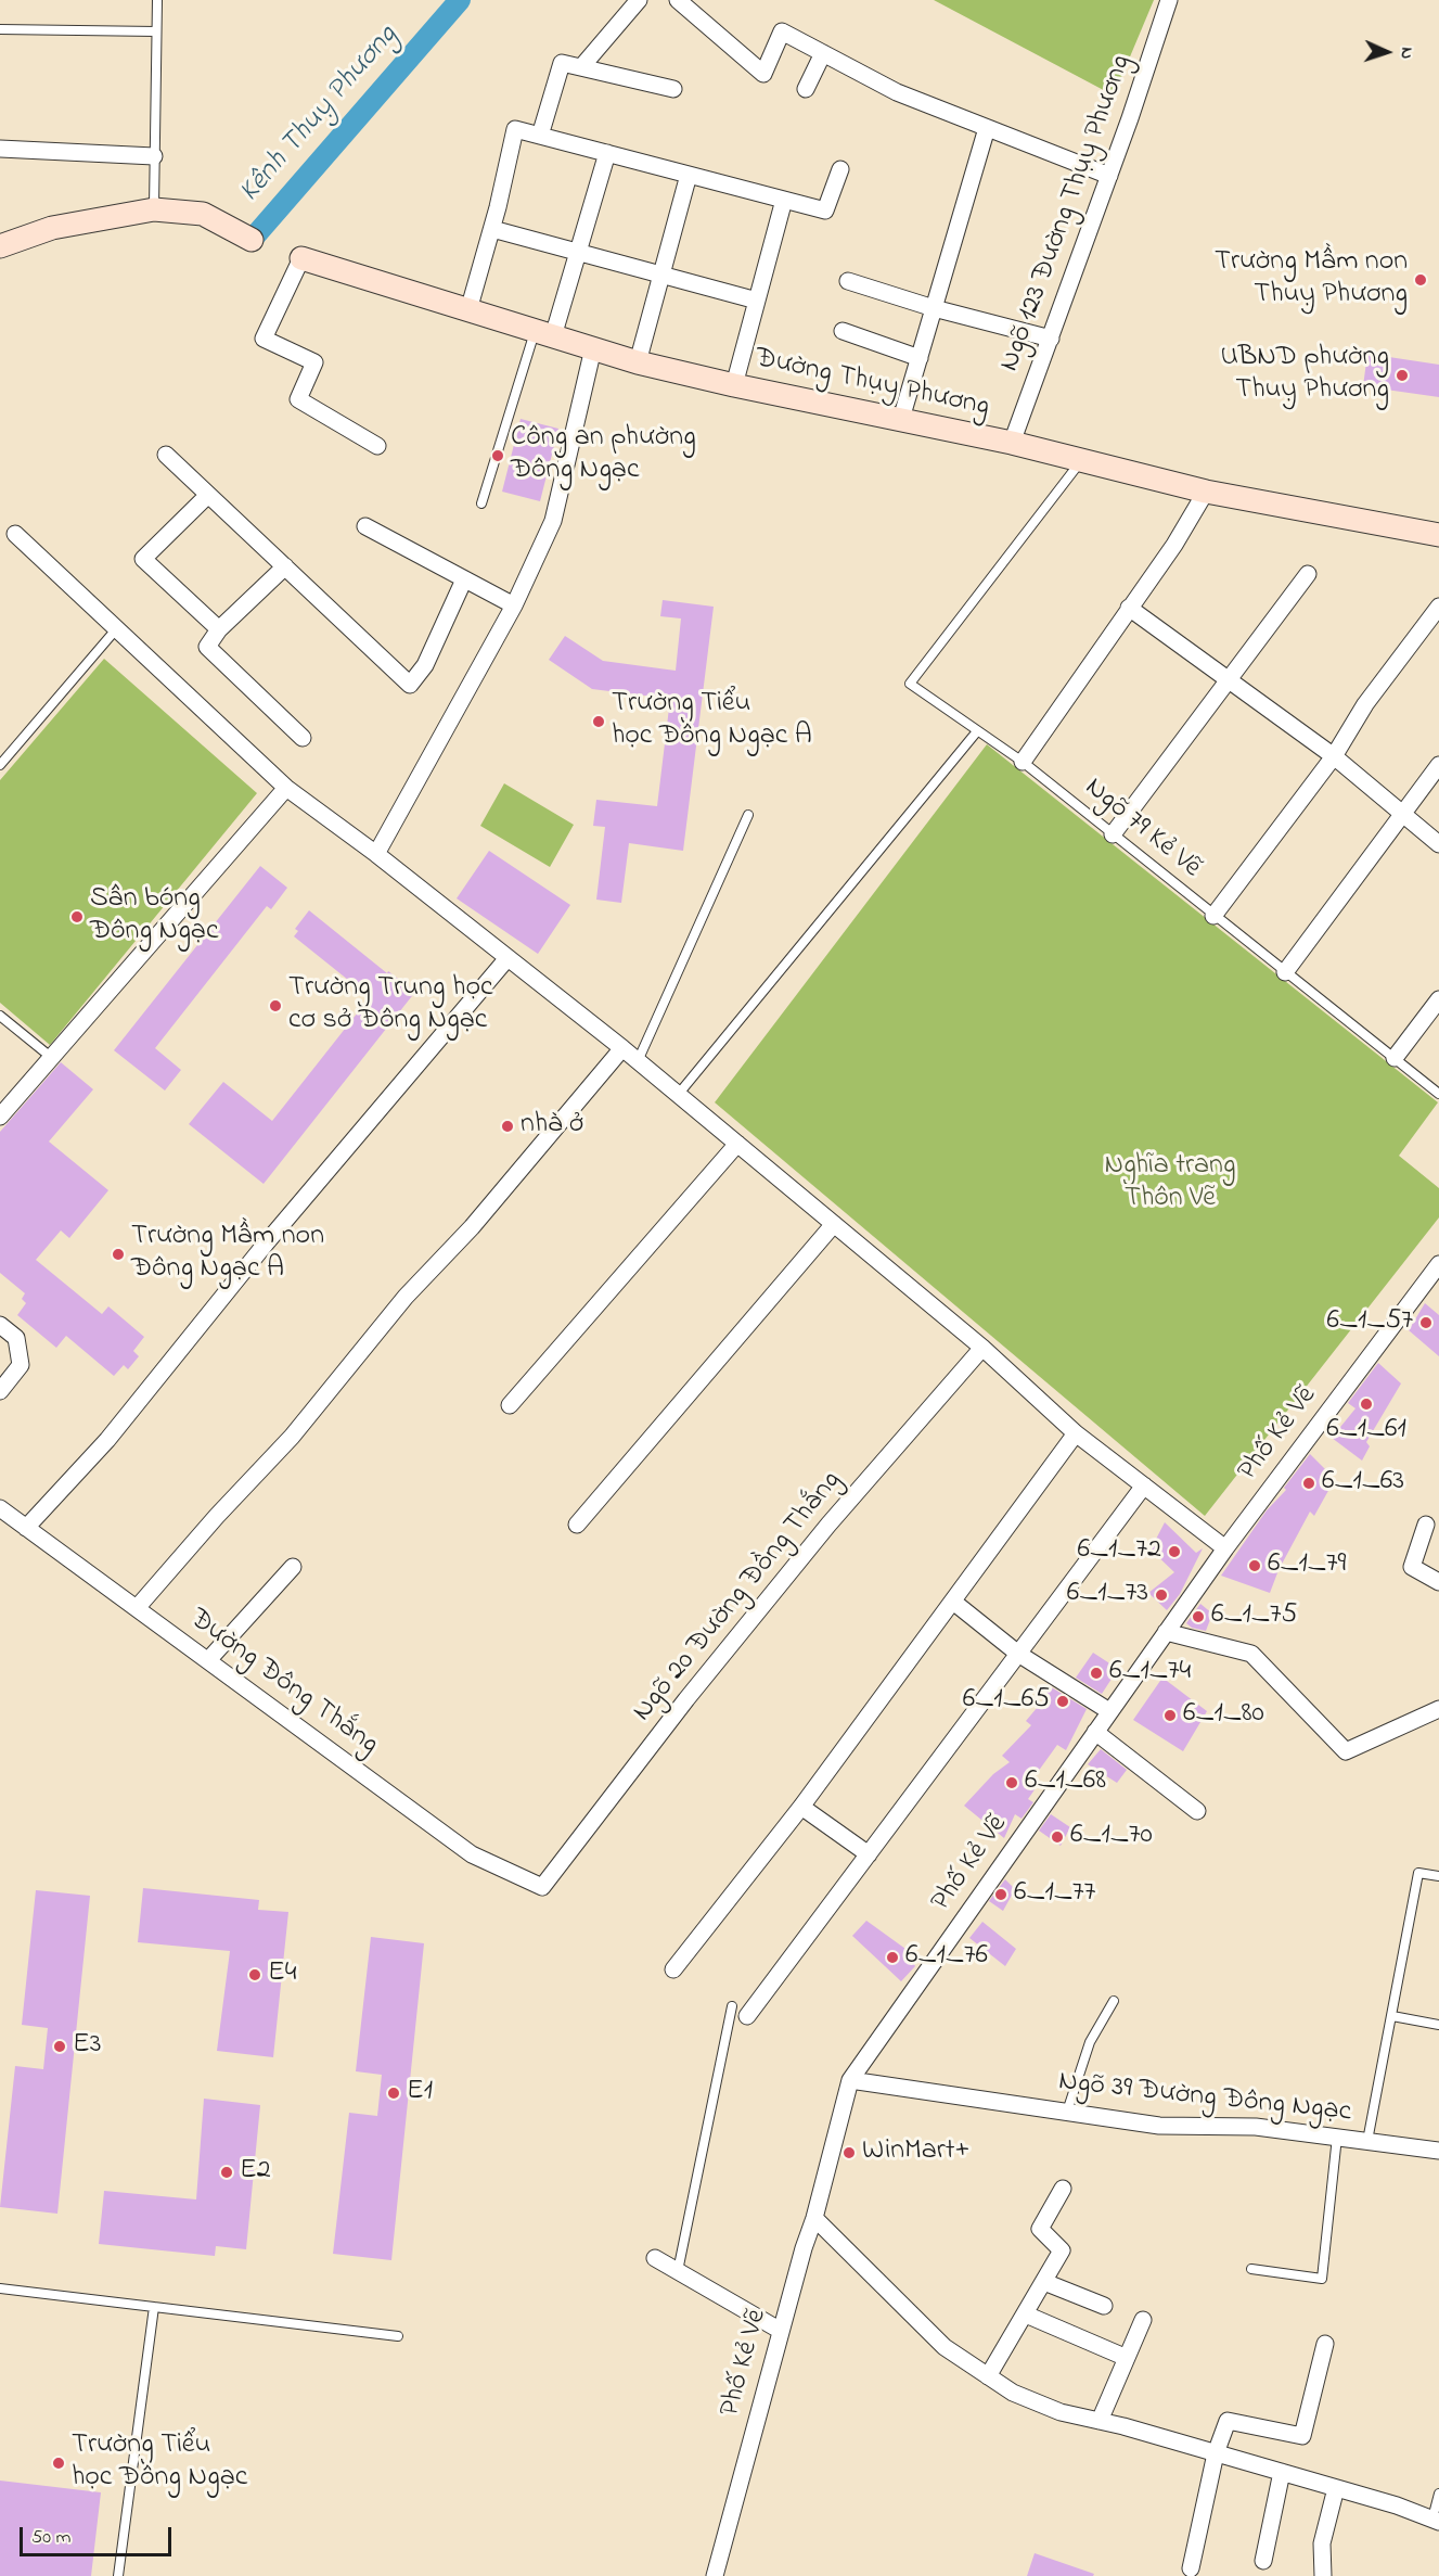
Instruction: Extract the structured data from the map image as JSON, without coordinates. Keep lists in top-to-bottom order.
{
  "streets": {
    "main road": ["Đường Thụy Phương"],
    "street": [
      "Ngõ 123 Đường Thụy Phương",
      "Phố Kẻ Vẽ",
      "Ngõ 20 Đường Đồng Thắng",
      "Đường Đông Thắng",
      "Ngõ 39 Đường Đông Ngạc"
    ],
    "lane": ["Ngõ 79 Kẻ Vẽ"]
  },
  "crossings": [
    ["Ngõ 123 Đường Thụy Phương", "Đường Thụy Phương"],
    ["Đường Thụy Phương", "Ngõ 79 Kẻ Vẽ"],
    ["Phố Kẻ Vẽ", "Ngõ 39 Đường Đông Ngạc"],
    ["Ngõ 20 Đường Đồng Thắng", "Đường Đông Thắng"]
  ],
  "water": ["Kênh Thuỵ Phương"],
  "parks": ["Nghĩa trang Thôn Vẽ"],
  "places": [
    "Trường Mầm non Thuỵ Phương",
    "UBND phường Thuỵ Phương",
    "Công an phường Đông Ngạc",
    "Trường Tiểu học Đông Ngạc A",
    "Sân bóng Đông Ngạc",
    "Trường Trung học cơ sở Đông Ngạc",
    "nhà ở",
    "Trường Mầm non Đông Ngạc A",
    "6_1_57",
    "6_1_61",
    "6_1_63",
    "6_1_72",
    "6_1_79",
    "6_1_73",
    "6_1_75",
    "6_1_74",
    "6_1_65",
    "6_1_80",
    "6_1_68",
    "6_1_70",
    "6_1_77",
    "6_1_76",
    "E4",
    "E3",
    "E1",
    "WinMart+",
    "E2",
    "Trường Tiểu học Đông Ngạc"
  ],
  "scale_bar": "50 m",
  "north": "right"
}
